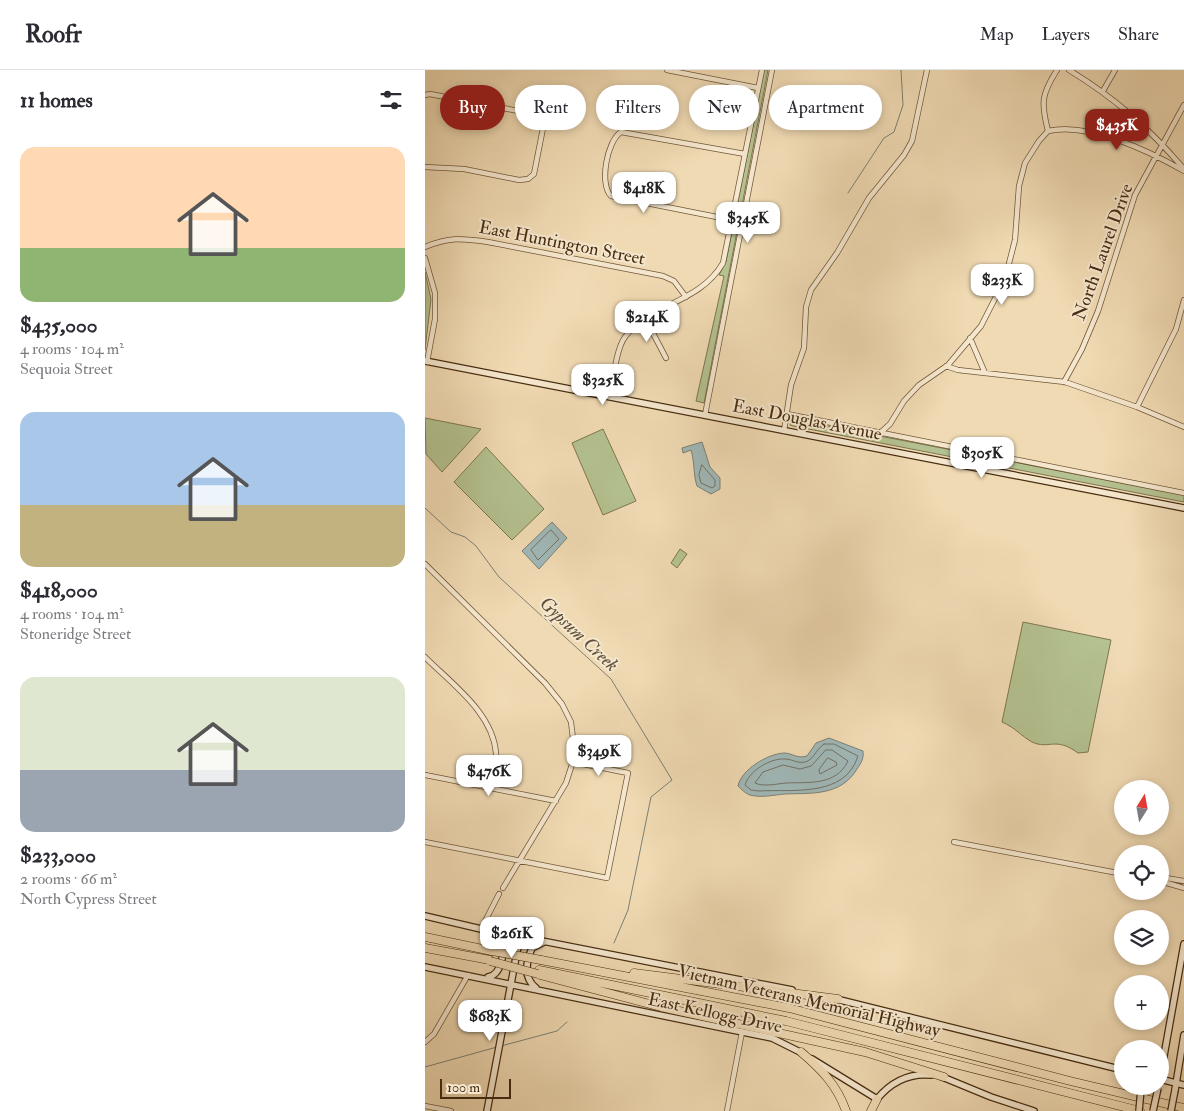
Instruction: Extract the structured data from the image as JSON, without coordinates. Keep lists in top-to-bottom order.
{
  "streets": {
    "highway": ["Vietnam Veterans Memorial Highway"],
    "main road": ["East Douglas Avenue", "East Kellogg Drive"],
    "street": ["East Huntington Street", "North Laurel Drive"]
  },
  "water": ["Gypsum Creek"],
  "scale_bar": "100 m",
  "north": "top",
  "page": {
    "header": "Roofr",
    "nav": ["Map", "Layers", "Share"],
    "heading": "11 homes",
    "chip": [
      "Buy",
      "Rent",
      "Filters",
      "New",
      "Apartment"
    ],
    "price": [
      "$435K",
      "$418K",
      "$345K",
      "$233K",
      "$214K",
      "$325K",
      "$305K",
      "$349K",
      "$476K",
      "$261K",
      "$683K"
    ],
    "list": [
      {
        "name": "$435,000",
        "note": "4 rooms · 104 m² · Sequoia Street"
      },
      {
        "name": "$418,000",
        "note": "4 rooms · 104 m² · Stoneridge Street"
      },
      {
        "name": "$233,000",
        "note": "2 rooms · 66 m² · North Cypress Street"
      }
    ],
    "map_buttons": ["+", "−"],
    "scale": "100 m"
  }
}
